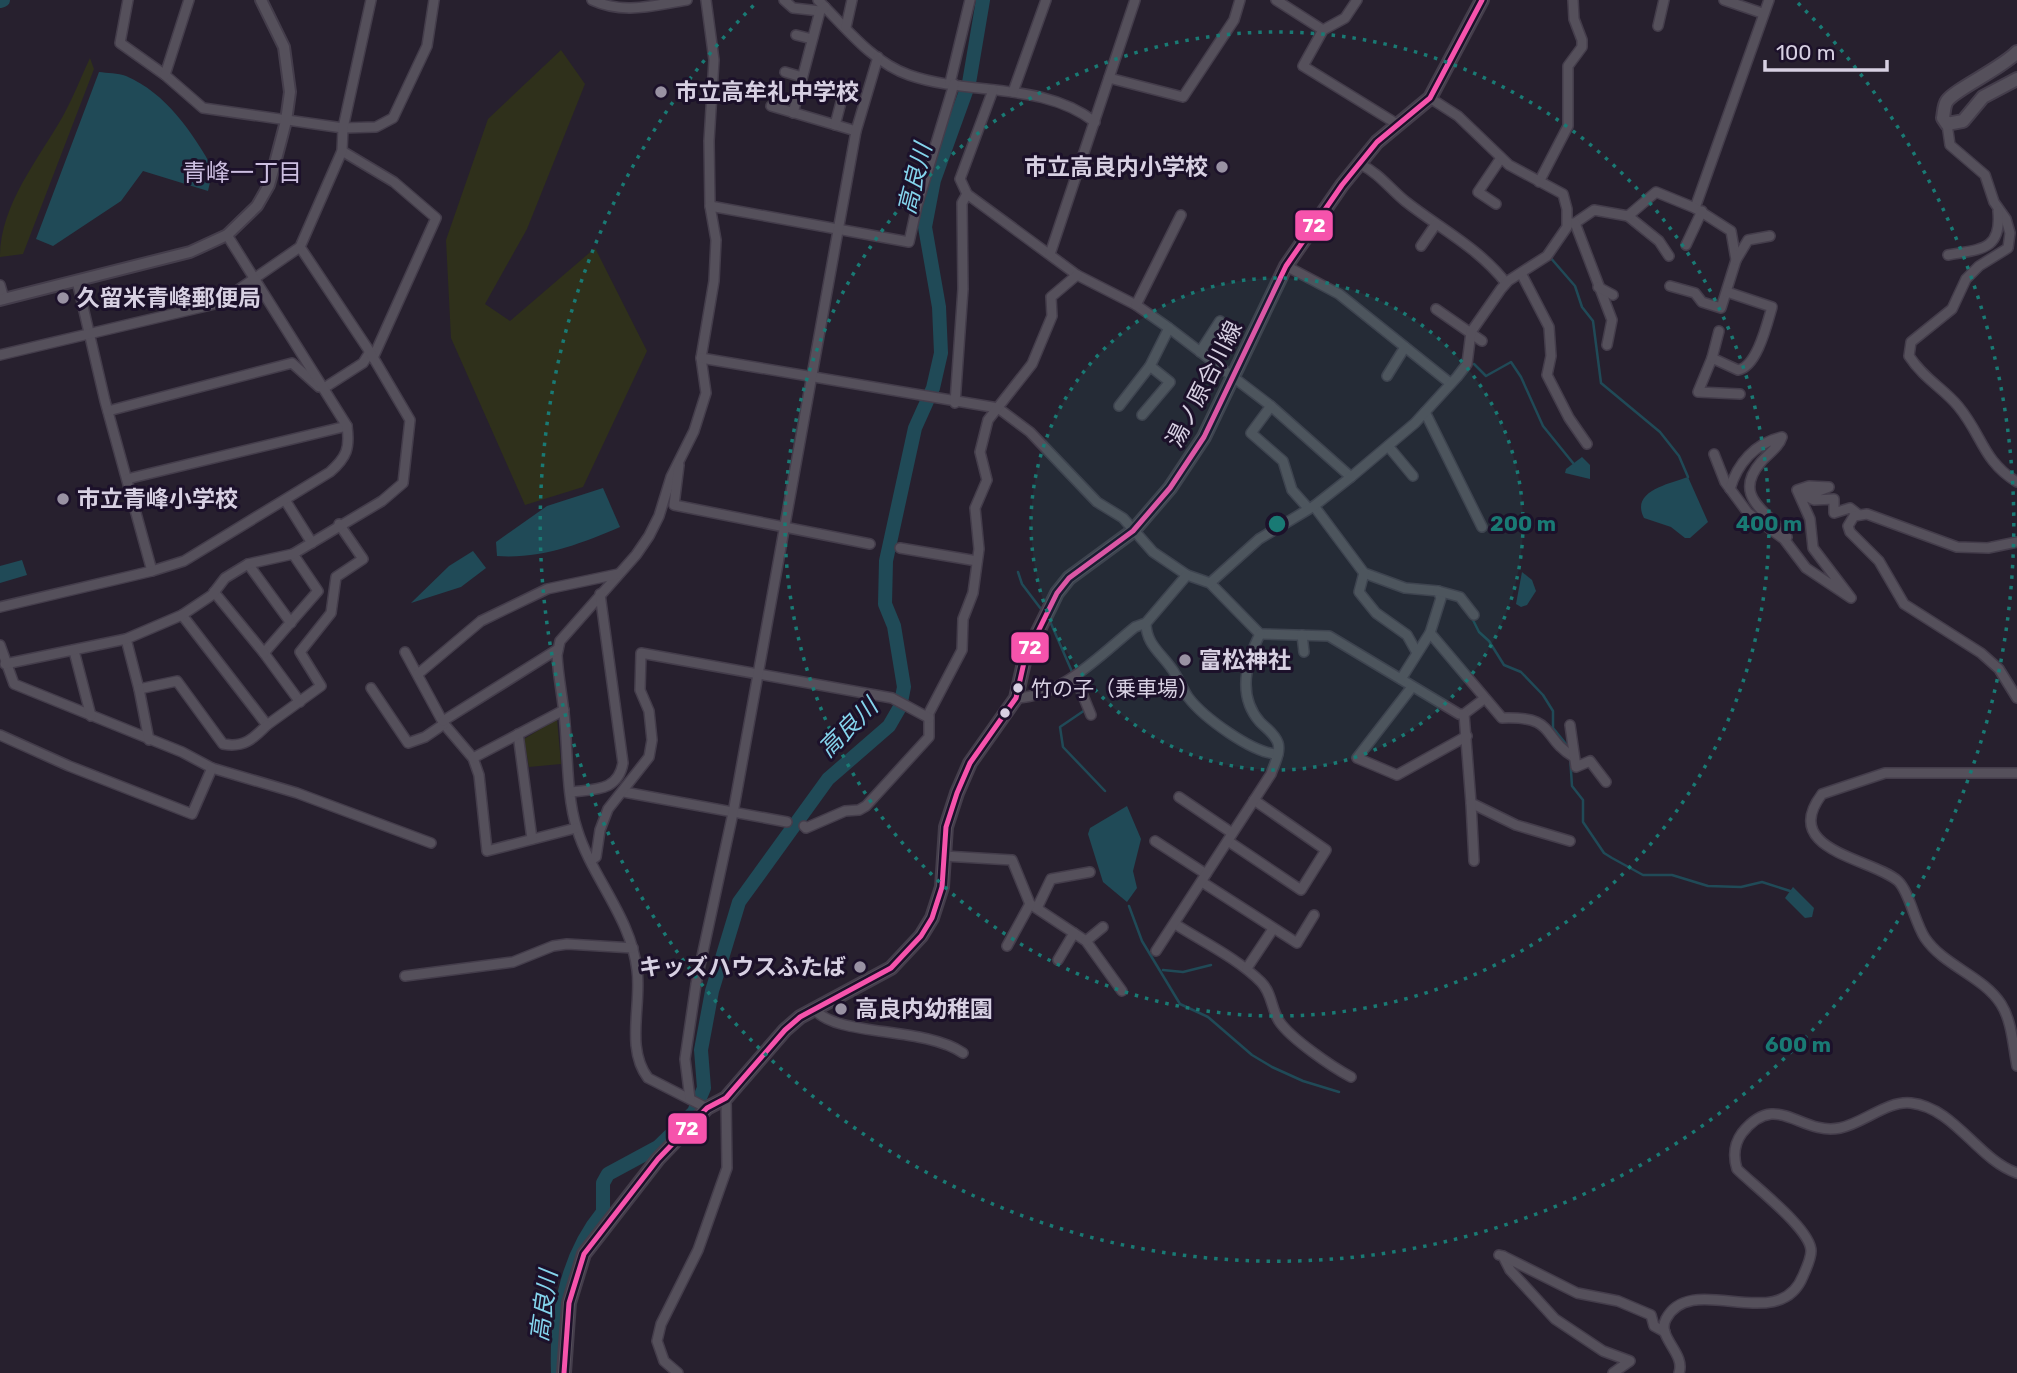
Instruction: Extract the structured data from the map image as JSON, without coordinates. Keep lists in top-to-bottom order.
{
  "streets": {
    "main road": ["湯ノ原合川線"]
  },
  "districts": ["青峰一丁目"],
  "water": ["高良川"],
  "places": [
    "市立高牟礼中学校",
    "市立高良内小学校",
    "久留米青峰郵便局",
    "市立青峰小学校",
    "富松神社",
    "竹の子（乗車場）",
    "キッズハウスふたば",
    "高良内幼稚園"
  ],
  "lines": ["transit line 72"],
  "scale_bar": "100 m",
  "rings": ["200 m", "400 m", "600 m"]
}
